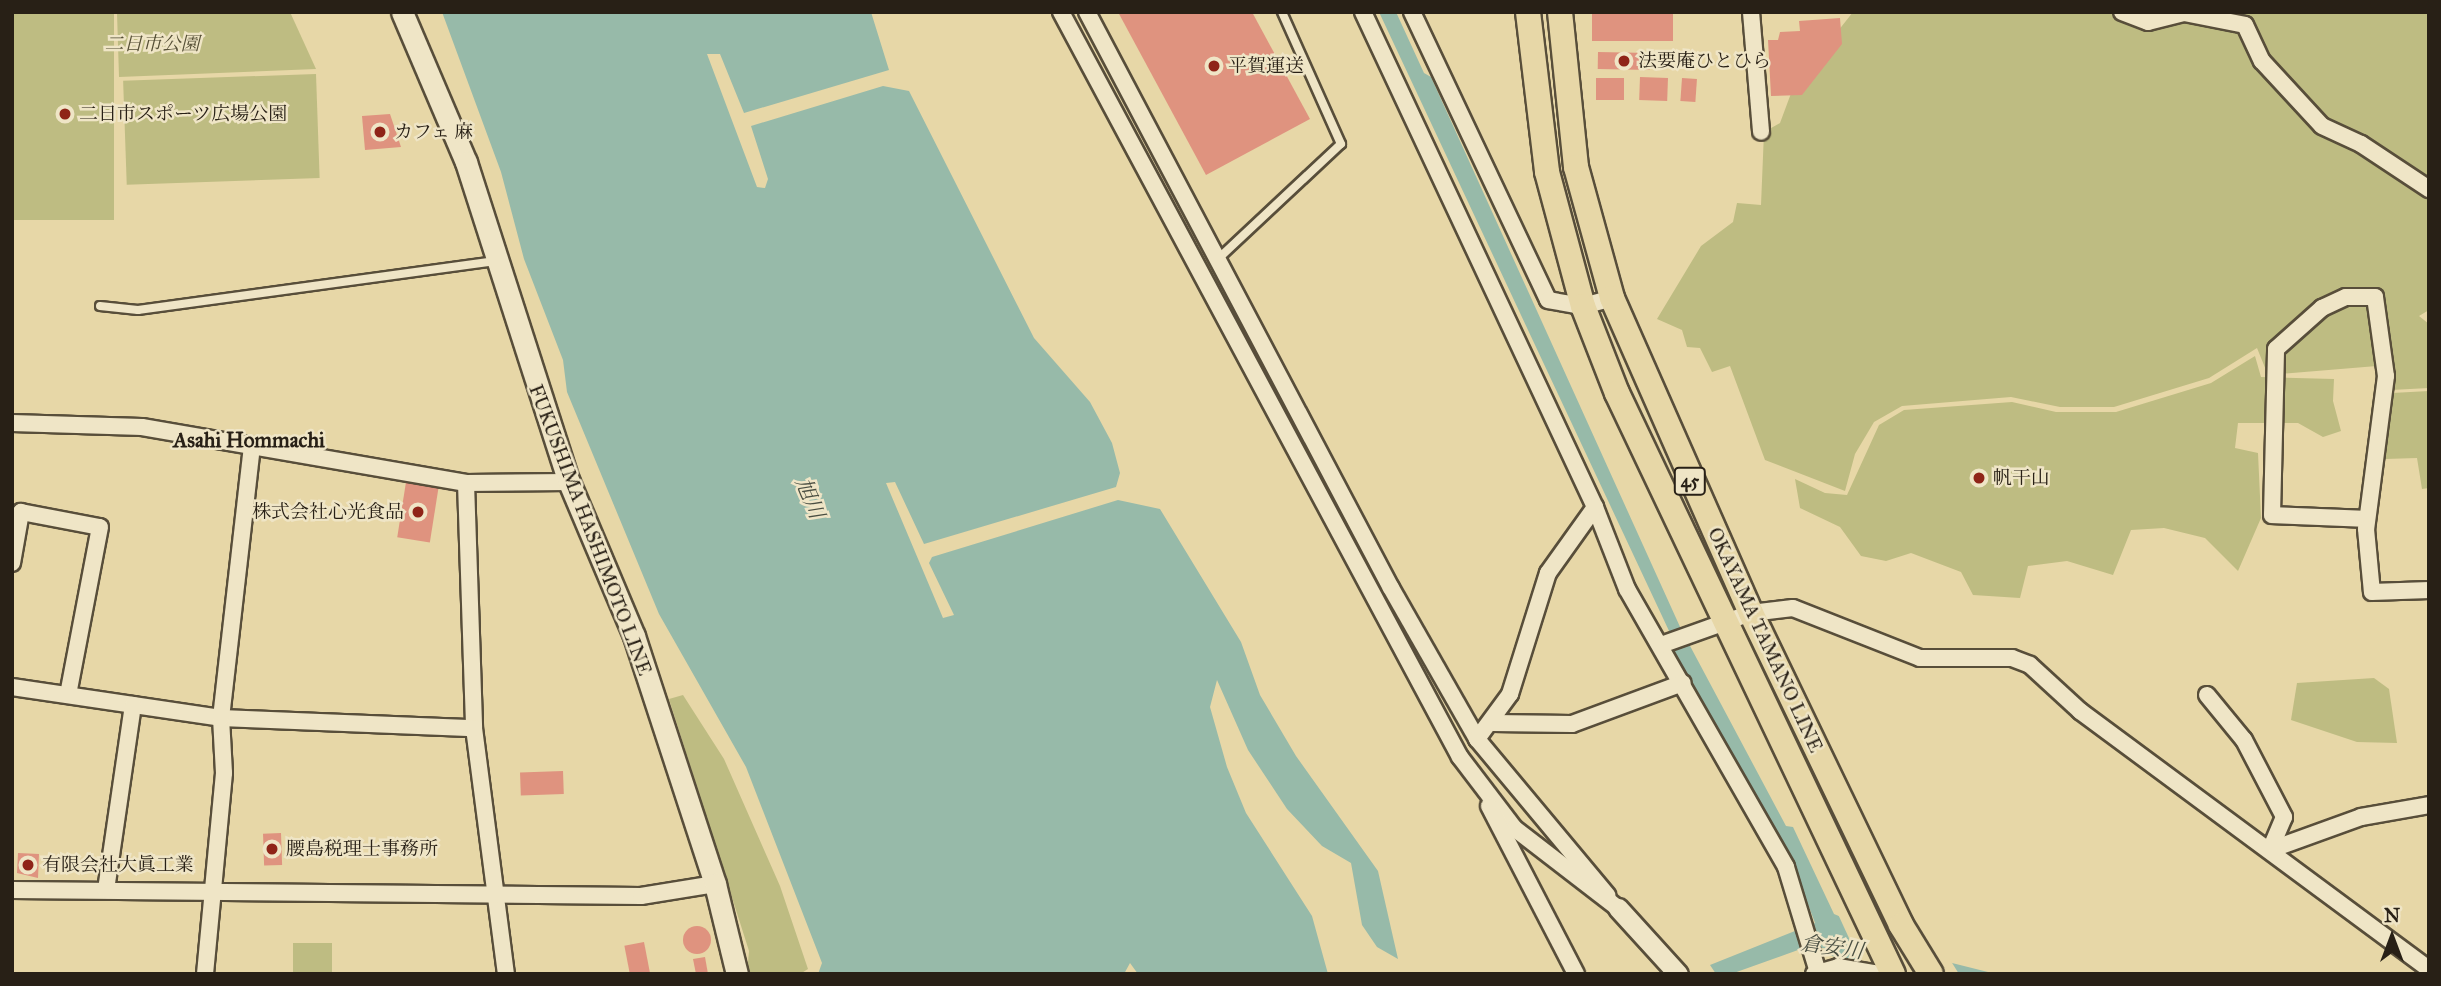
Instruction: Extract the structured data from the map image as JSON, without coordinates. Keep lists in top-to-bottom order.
{
  "streets": {
    "main road": ["45", "FUKUSHIMA HASHIMOTO LINE", "OKAYAMA TAMANO LINE"]
  },
  "districts": ["Asahi Hommachi"],
  "water": ["旭川", "倉安川"],
  "parks": ["二日市公園"],
  "places": [
    "法要庵ひとひら",
    "平賀運送",
    "二日市スポーツ広場公園",
    "カフェ 麻",
    "帆干山",
    "株式会社心光食品",
    "腰島税理士事務所",
    "有限会社大眞工業"
  ],
  "north": "top"
}
